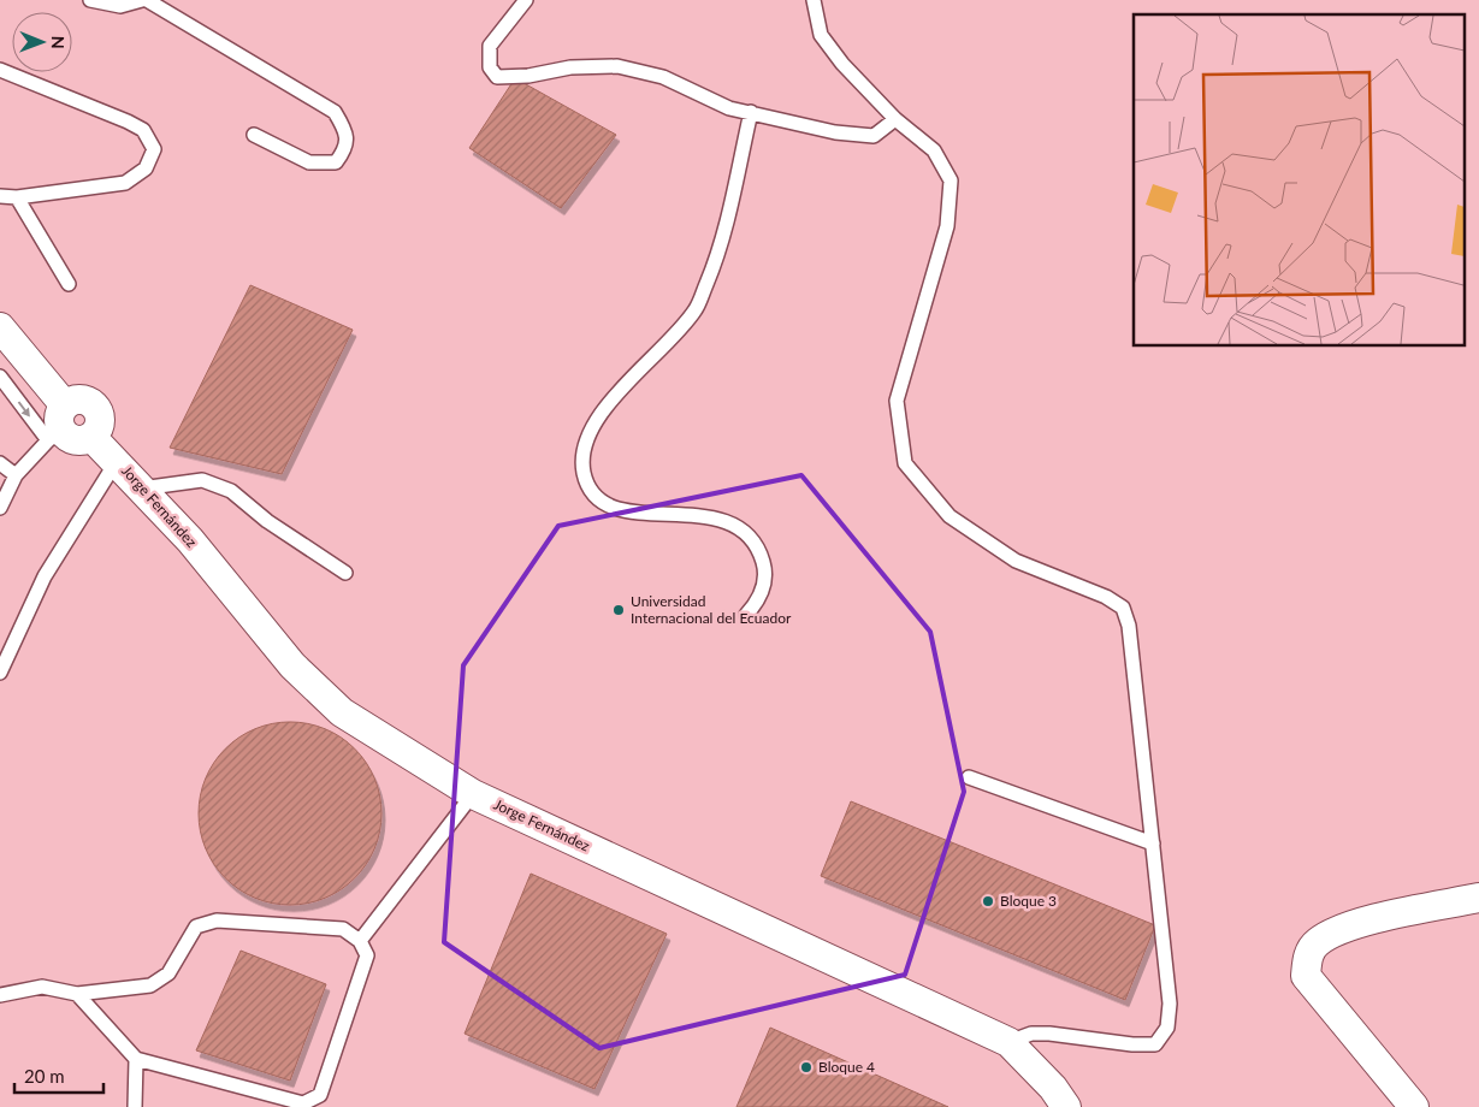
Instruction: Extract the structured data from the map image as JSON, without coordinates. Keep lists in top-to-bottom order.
{
  "streets": {
    "street": ["Jorge Fernández"]
  },
  "places": ["Universidad Internacional del Ecuador", "Bloque 3", "Bloque 4"],
  "scale_bar": "20 m",
  "north": "right"
}
